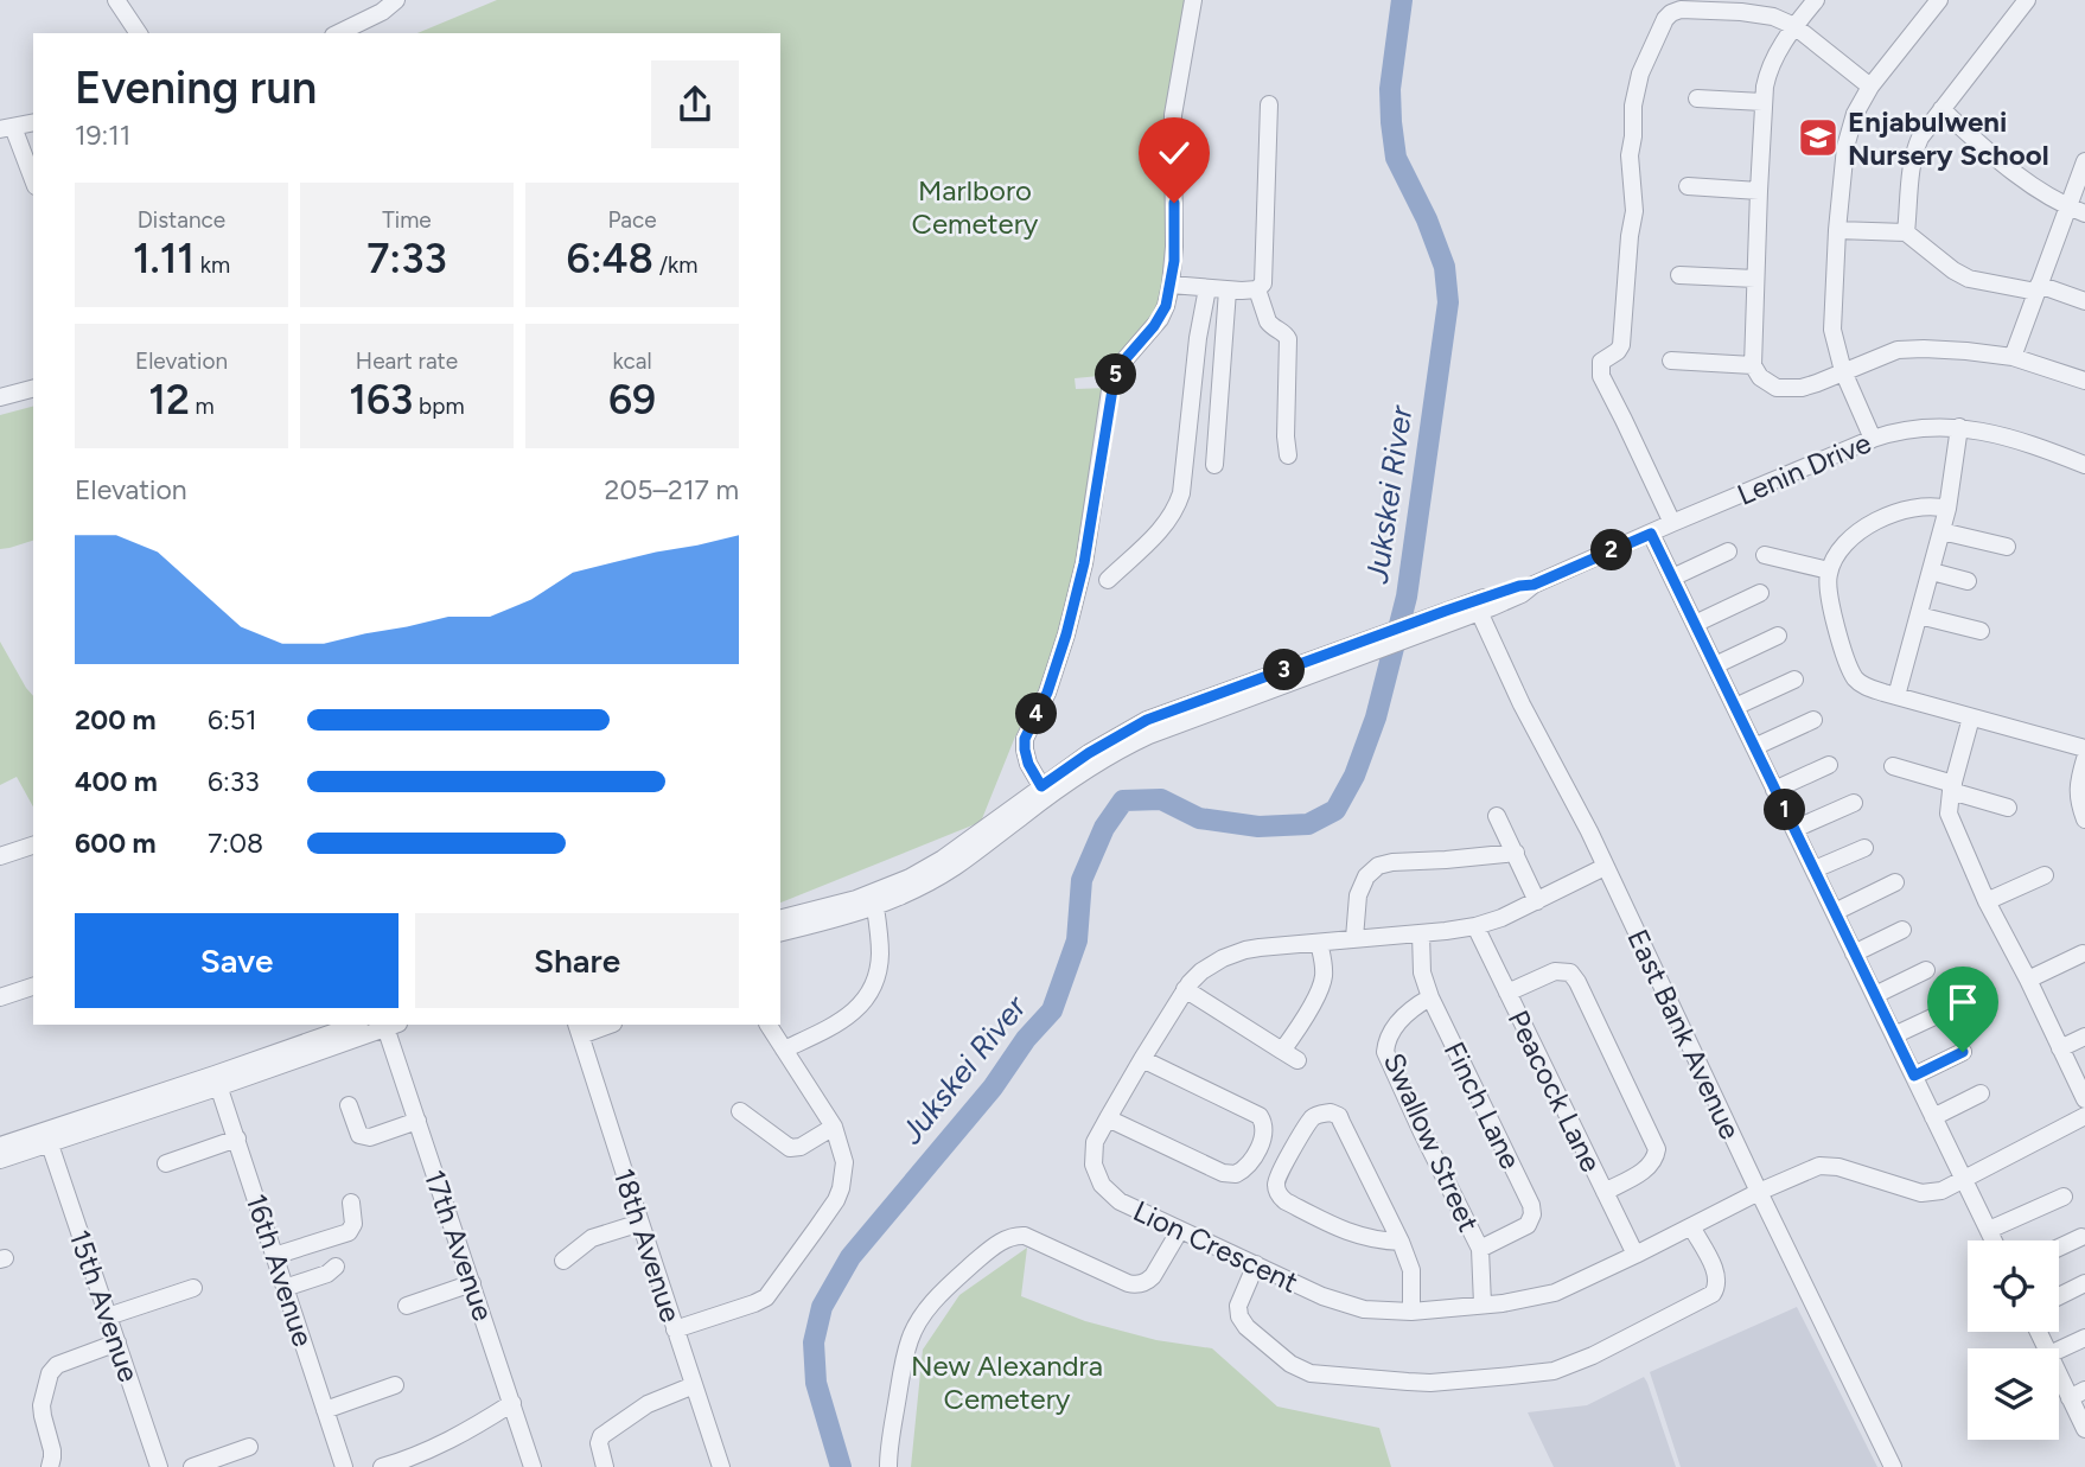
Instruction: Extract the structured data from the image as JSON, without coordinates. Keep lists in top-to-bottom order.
{
  "streets": {
    "street": [
      "Lenin Drive",
      "East Bank Avenue",
      "Peacock Lane",
      "Finch Lane",
      "Swallow Street",
      "17th Avenue",
      "18th Avenue",
      "Lion Crescent",
      "16th Avenue",
      "15th Avenue"
    ]
  },
  "crossings": [
    ["Lenin Drive", "East Bank Avenue"],
    ["East Bank Avenue", "Lion Crescent"],
    ["Peacock Lane", "Lion Crescent"],
    ["Finch Lane", "Swallow Street"],
    ["Finch Lane", "Lion Crescent"],
    ["Swallow Street", "Lion Crescent"]
  ],
  "water": ["Jukskei River"],
  "parks": ["Marlboro Cemetery", "New Alexandra Cemetery"],
  "places": {
    "school or university": ["Enjabulweni Nursery School"]
  },
  "page": {
    "heading": ["Evening run", "19:11"],
    "stats": [
      ["Distance", "1.11 km"],
      ["Time", "7:33"],
      ["Pace", "6:48 /km"],
      ["Elevation", "12 m"],
      ["Heart rate", "163 bpm"],
      ["kcal", "69"]
    ],
    "pins": [
      "5",
      "2",
      "3",
      "4",
      "1"
    ],
    "chart": ["Elevation", "205–217 m"],
    "list": [
      {
        "name": "200 m",
        "note": "6:51"
      },
      {
        "name": "400 m",
        "note": "6:33"
      },
      {
        "name": "600 m",
        "note": "7:08"
      }
    ],
    "buttons": ["Save", "Share"]
  }
}
